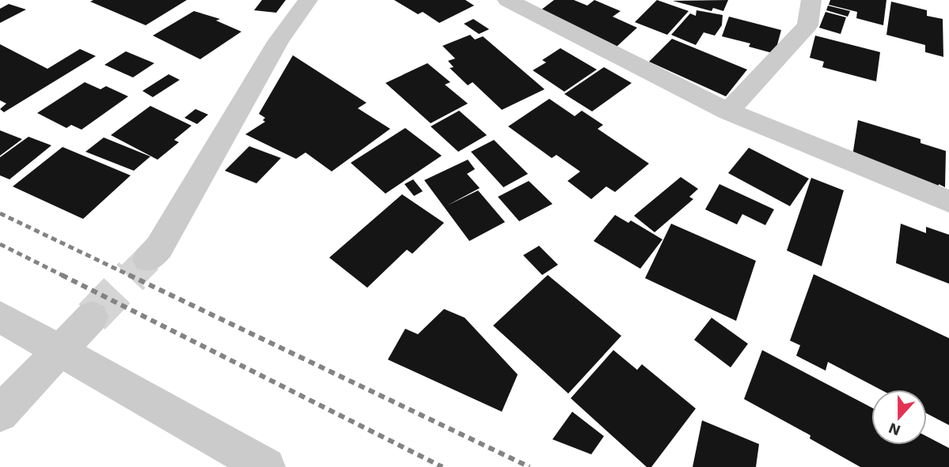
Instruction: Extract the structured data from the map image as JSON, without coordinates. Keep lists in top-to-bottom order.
{
  "north": "bottom"
}
